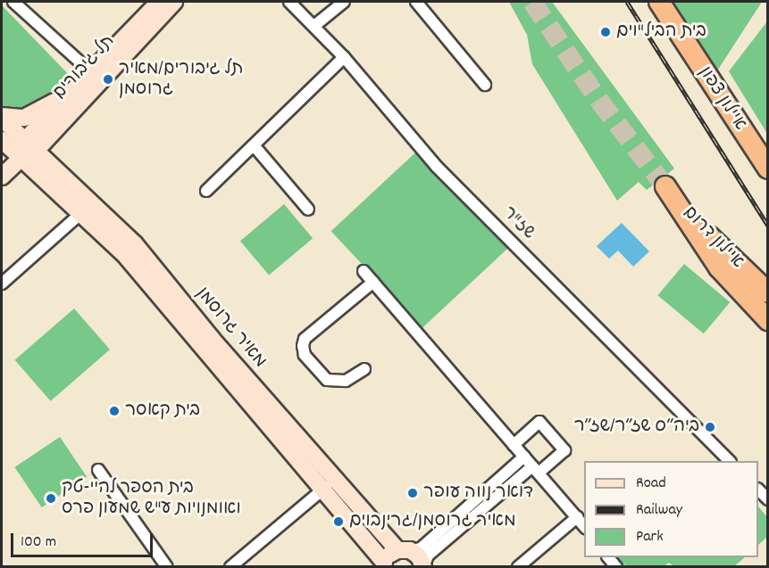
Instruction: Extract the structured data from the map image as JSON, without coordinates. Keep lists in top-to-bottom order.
{
  "streets": {
    "highway": ["איילון צפון", "איילון דרום"],
    "street": ["תל גיבורים", "שז\"ר", "מאיר גרוסמן"]
  },
  "crossings": [
    ["תל גיבורים", "מאיר גרוסמן"]
  ],
  "places": [
    "בית הביל\"וים",
    "תל גיבורים/מאיר גרוסמן",
    "בית קאסר",
    "ביה״ס שז״ר/שז״ר",
    "דואר נווה עופר",
    "בית הספר להיי-טק ואומנויות ע\"ש שמעון פרס",
    "מאיר גרוסמן/גרינבוים"
  ],
  "legend": ["Road", "Railway", "Park"],
  "scale_bar": "100 m"
}
